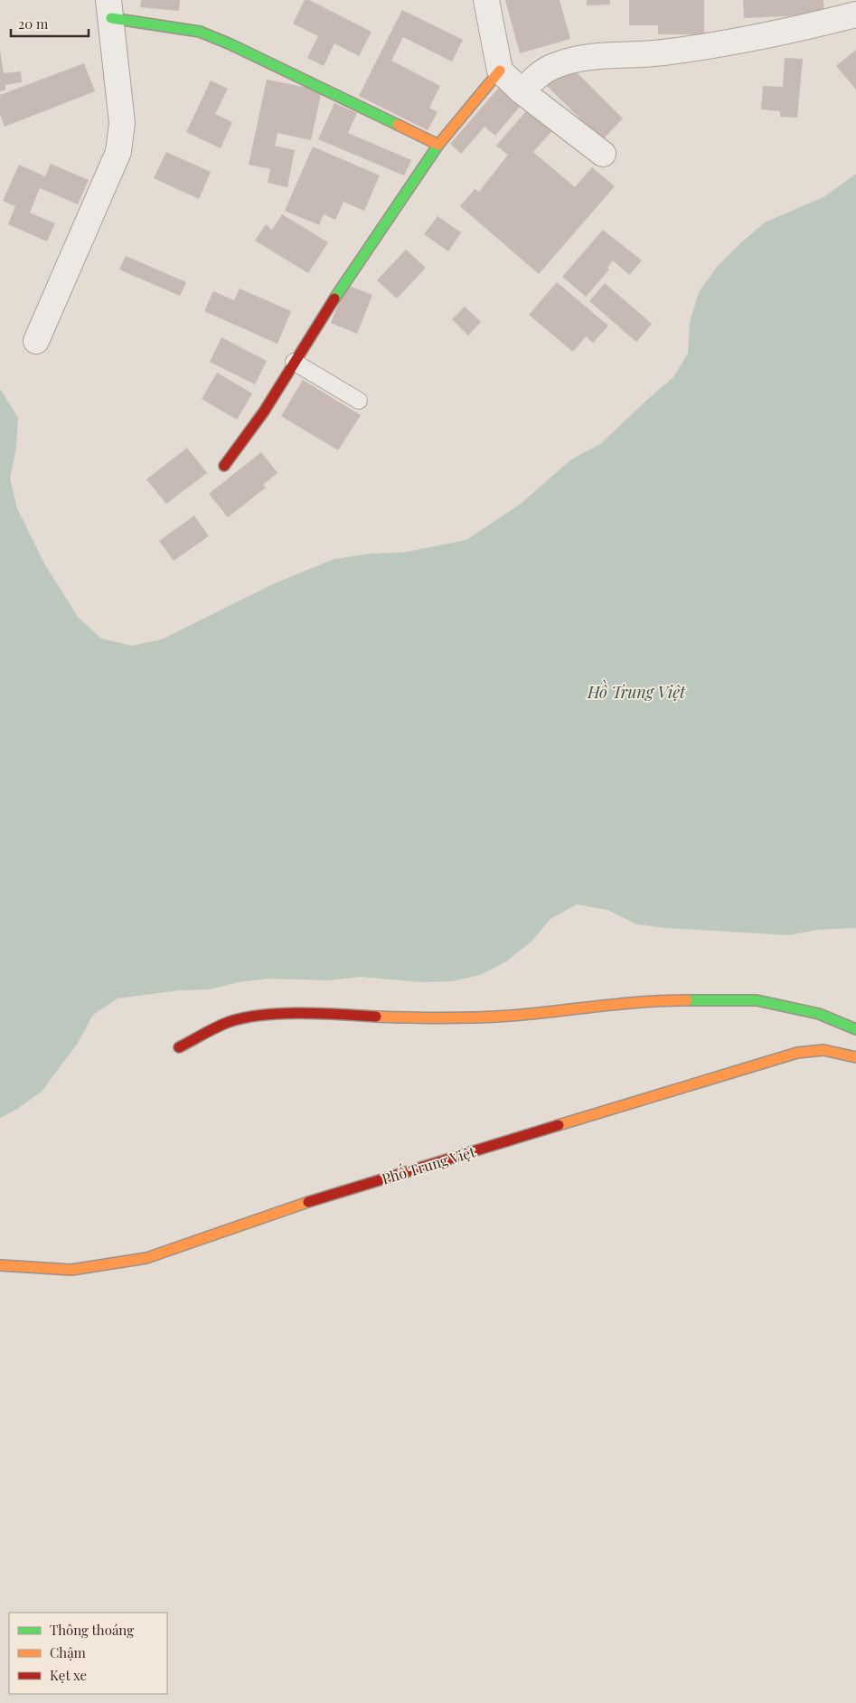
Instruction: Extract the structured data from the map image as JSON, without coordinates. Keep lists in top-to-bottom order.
{
  "streets": {
    "street": ["Phố Trung Việt"]
  },
  "water": ["Hồ Trung Việt"],
  "legend": ["Thông thoáng", "Chậm", "Kẹt xe"],
  "scale_bar": "20 m"
}
